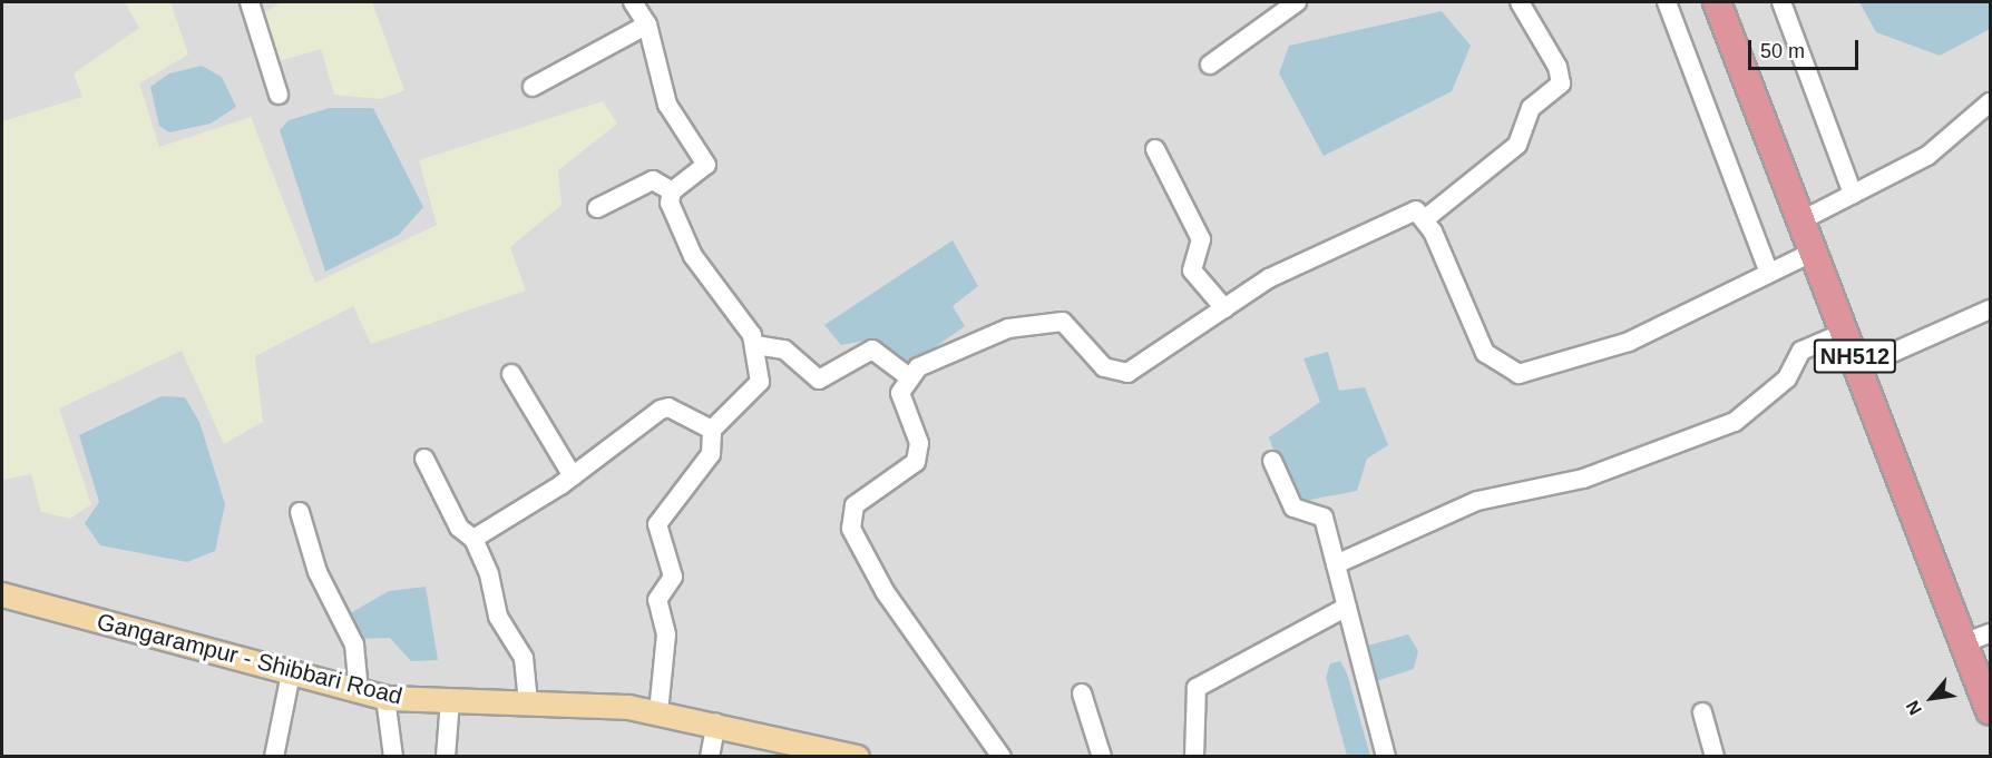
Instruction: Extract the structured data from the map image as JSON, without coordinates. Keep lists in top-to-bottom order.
{
  "streets": {
    "highway": ["NH512"],
    "main road": ["Gangarampur - Shibbari Road"]
  },
  "scale_bar": "50 m",
  "north": "bottom left"
}
